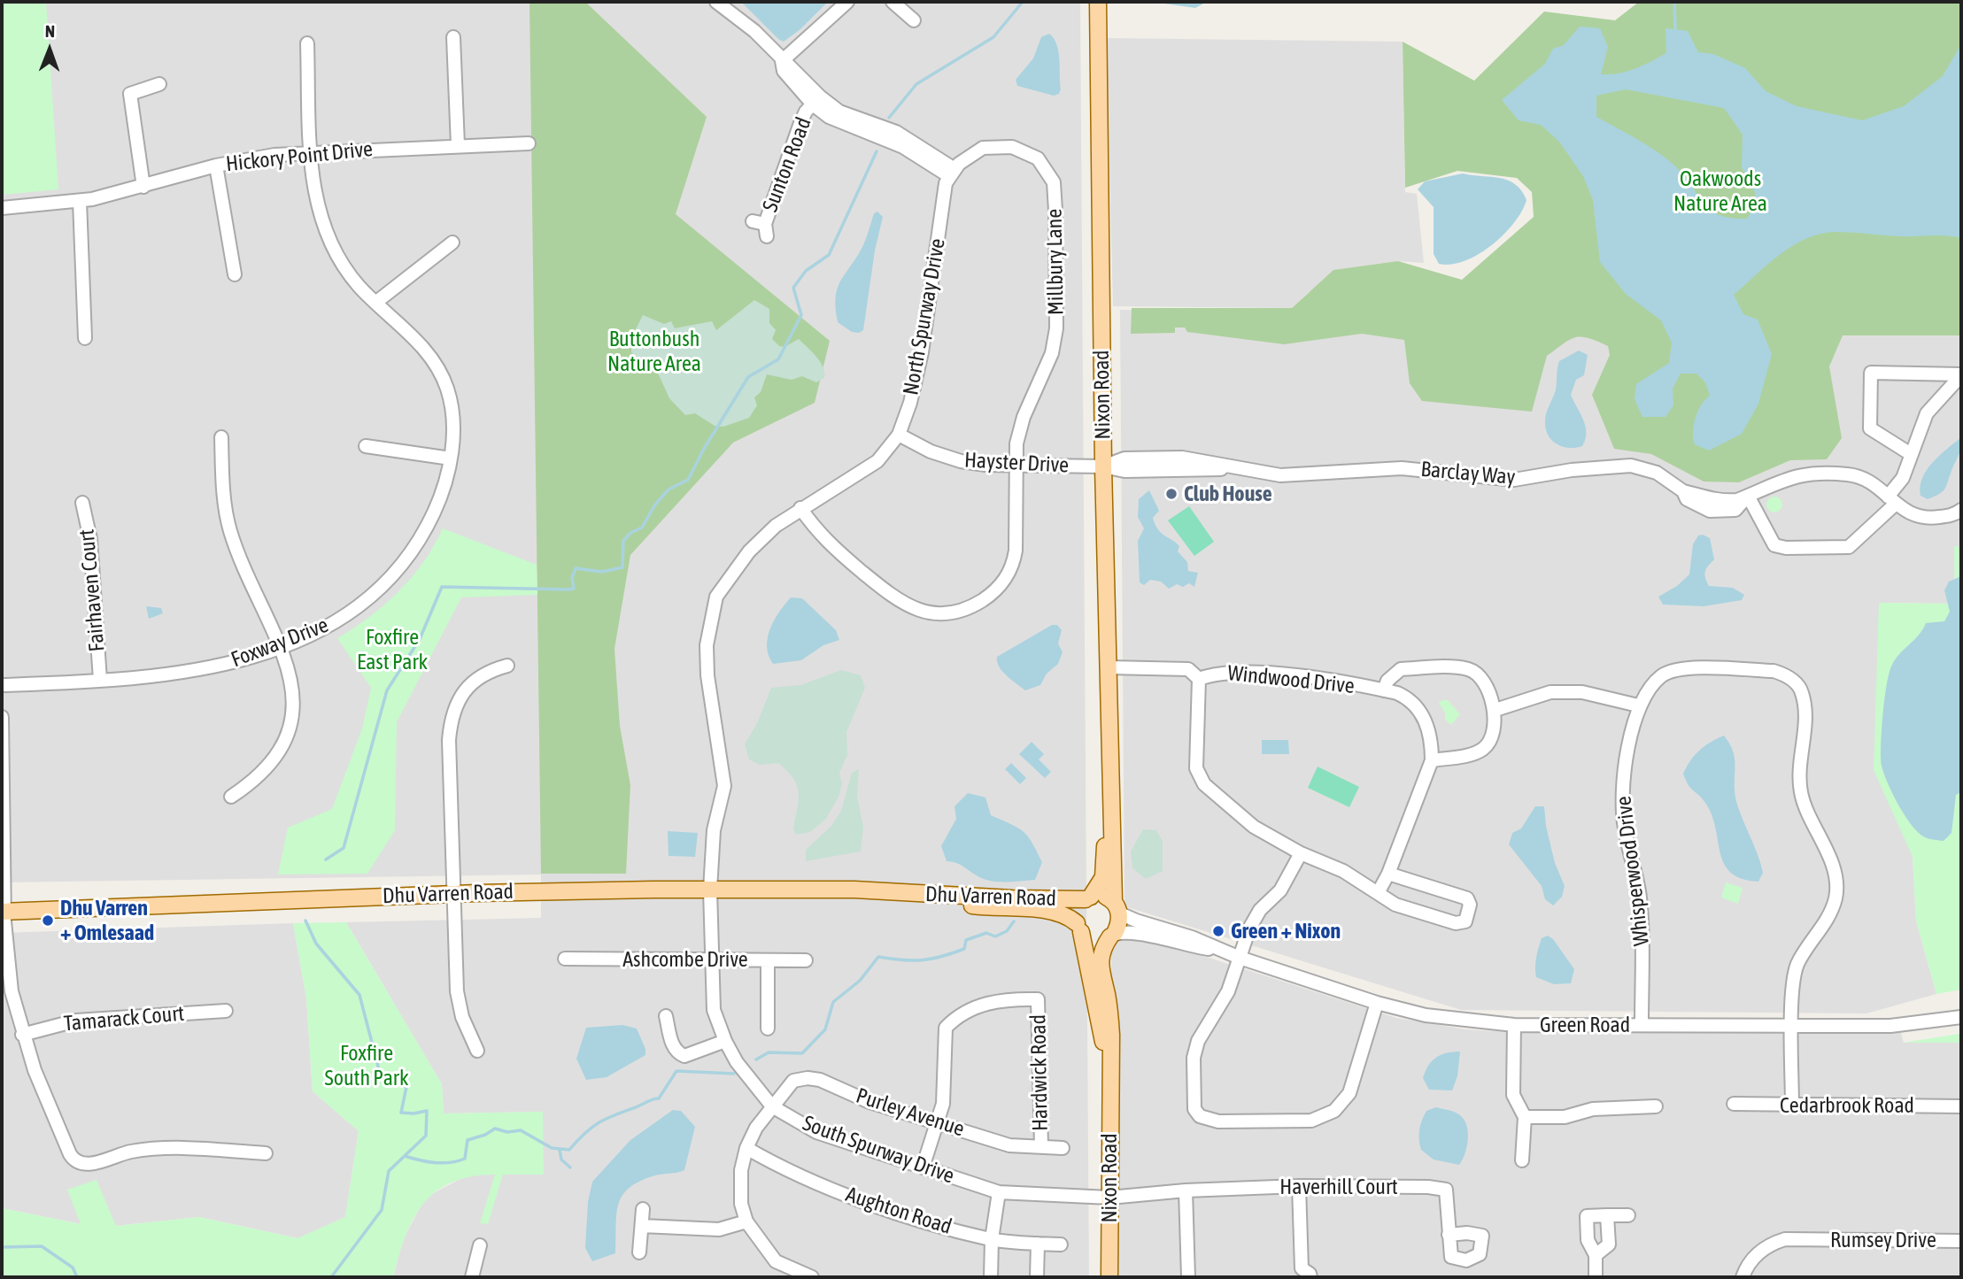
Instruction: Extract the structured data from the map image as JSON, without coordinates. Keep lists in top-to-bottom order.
{
  "streets": {
    "main road": ["Nixon Road", "Dhu Varren Road"],
    "street": [
      "Hickory Point Drive",
      "Sunton Road",
      "Millbury Lane",
      "North Spurway Drive",
      "Hayster Drive",
      "Barclay Way",
      "Fairhaven Court",
      "Foxway Drive",
      "Windwood Drive",
      "Whisperwood Drive",
      "Ashcombe Drive",
      "Tamarack Court",
      "Green Road",
      "Hardwick Road",
      "Cedarbrook Road",
      "Purley Avenue",
      "South Spurway Drive",
      "Haverhill Court",
      "Aughton Road",
      "Rumsey Drive"
    ]
  },
  "crossings": [
    ["Hickory Point Drive", "Foxway Drive"],
    ["Millbury Lane", "North Spurway Drive"],
    ["Millbury Lane", "Hayster Drive"],
    ["North Spurway Drive", "Hayster Drive"],
    ["North Spurway Drive", "Dhu Varren Road"],
    ["North Spurway Drive", "South Spurway Drive"],
    ["Nixon Road", "Hayster Drive"],
    ["Nixon Road", "Barclay Way"],
    ["Nixon Road", "Windwood Drive"],
    ["Nixon Road", "Dhu Varren Road"],
    ["Nixon Road", "Green Road"],
    ["Nixon Road", "South Spurway Drive"],
    ["Nixon Road", "Haverhill Court"],
    ["Hayster Drive", "Barclay Way"],
    ["Fairhaven Court", "Foxway Drive"],
    ["Whisperwood Drive", "Green Road"],
    ["Whisperwood Drive", "Cedarbrook Road"],
    ["Dhu Varren Road", "Green Road"],
    ["Dhu Varren Road", "South Spurway Drive"],
    ["Ashcombe Drive", "South Spurway Drive"],
    ["Hardwick Road", "Purley Avenue"],
    ["Purley Avenue", "South Spurway Drive"],
    ["Purley Avenue", "Aughton Road"],
    ["South Spurway Drive", "Haverhill Court"]
  ],
  "parks": [
    "Oakwoods Nature Area",
    "Buttonbush Nature Area",
    "Foxfire East Park",
    "Foxfire South Park"
  ],
  "places": ["Club House", "Dhu Varren + Omlesaad", "Green + Nixon"],
  "north": "top"
}
